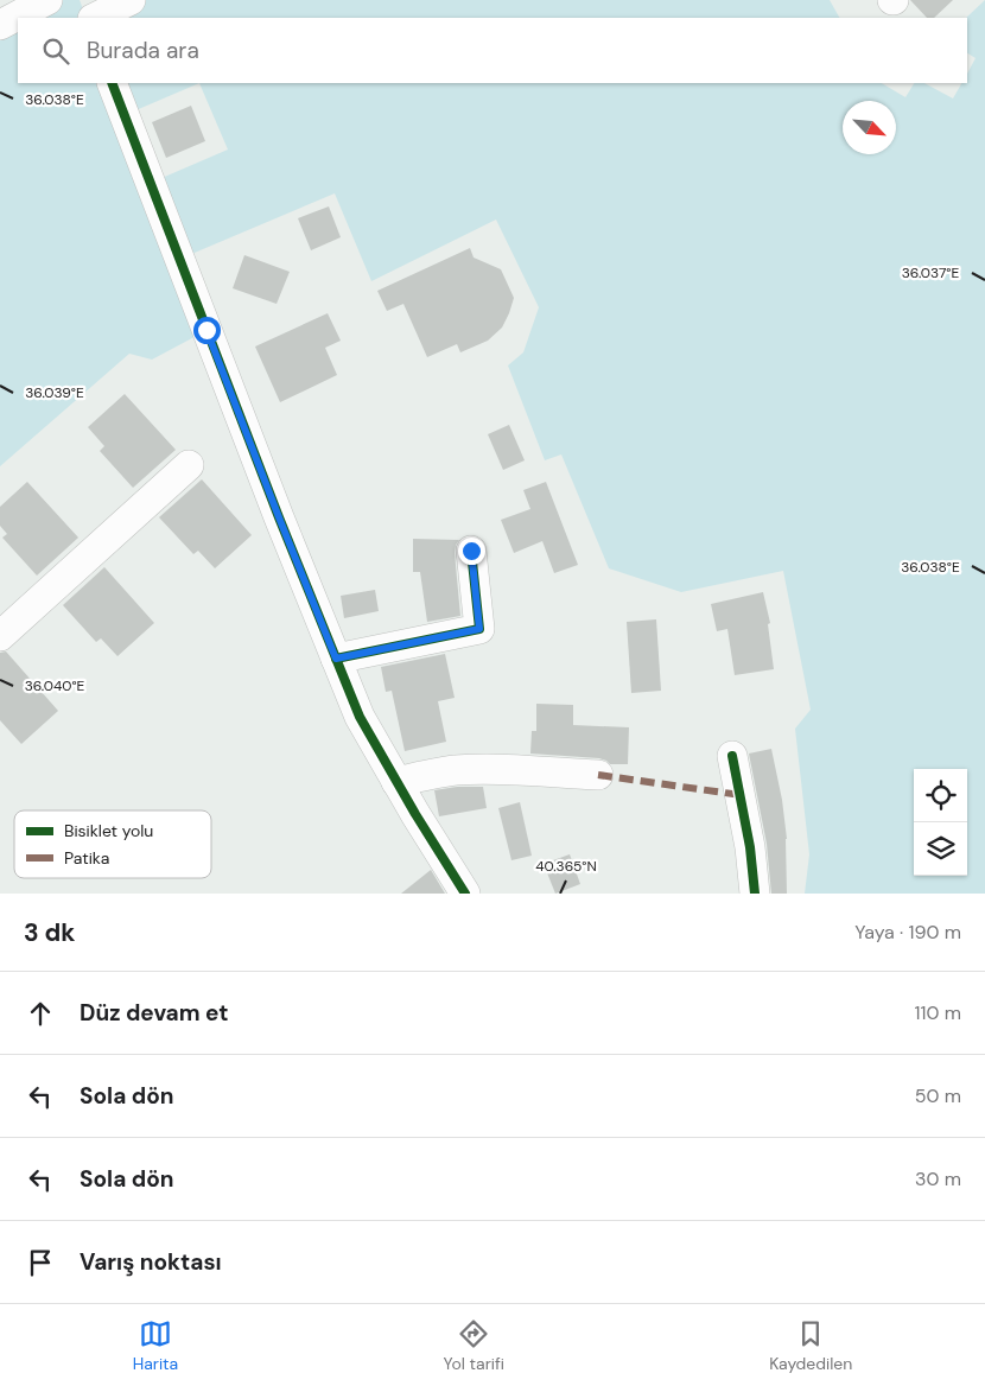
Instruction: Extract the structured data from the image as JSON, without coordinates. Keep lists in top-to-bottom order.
{
  "legend": ["Bisiklet yolu", "Patika"],
  "north": "bottom right",
  "page": {
    "search": "Burada ara",
    "heading": ["3 dk", "Yaya · 190 m"],
    "list": [
      ["Düz devam et", "110 m"],
      ["Sola dön", "50 m"],
      ["Sola dön", "30 m"],
      "Varış noktası"
    ],
    "nav": ["Harita", "Yol tarifi", "Kaydedilen"]
  },
  "coordinates": [
    "36.038°E",
    "36.037°E",
    "36.039°E",
    "36.040°E",
    "40.365°N"
  ]
}
